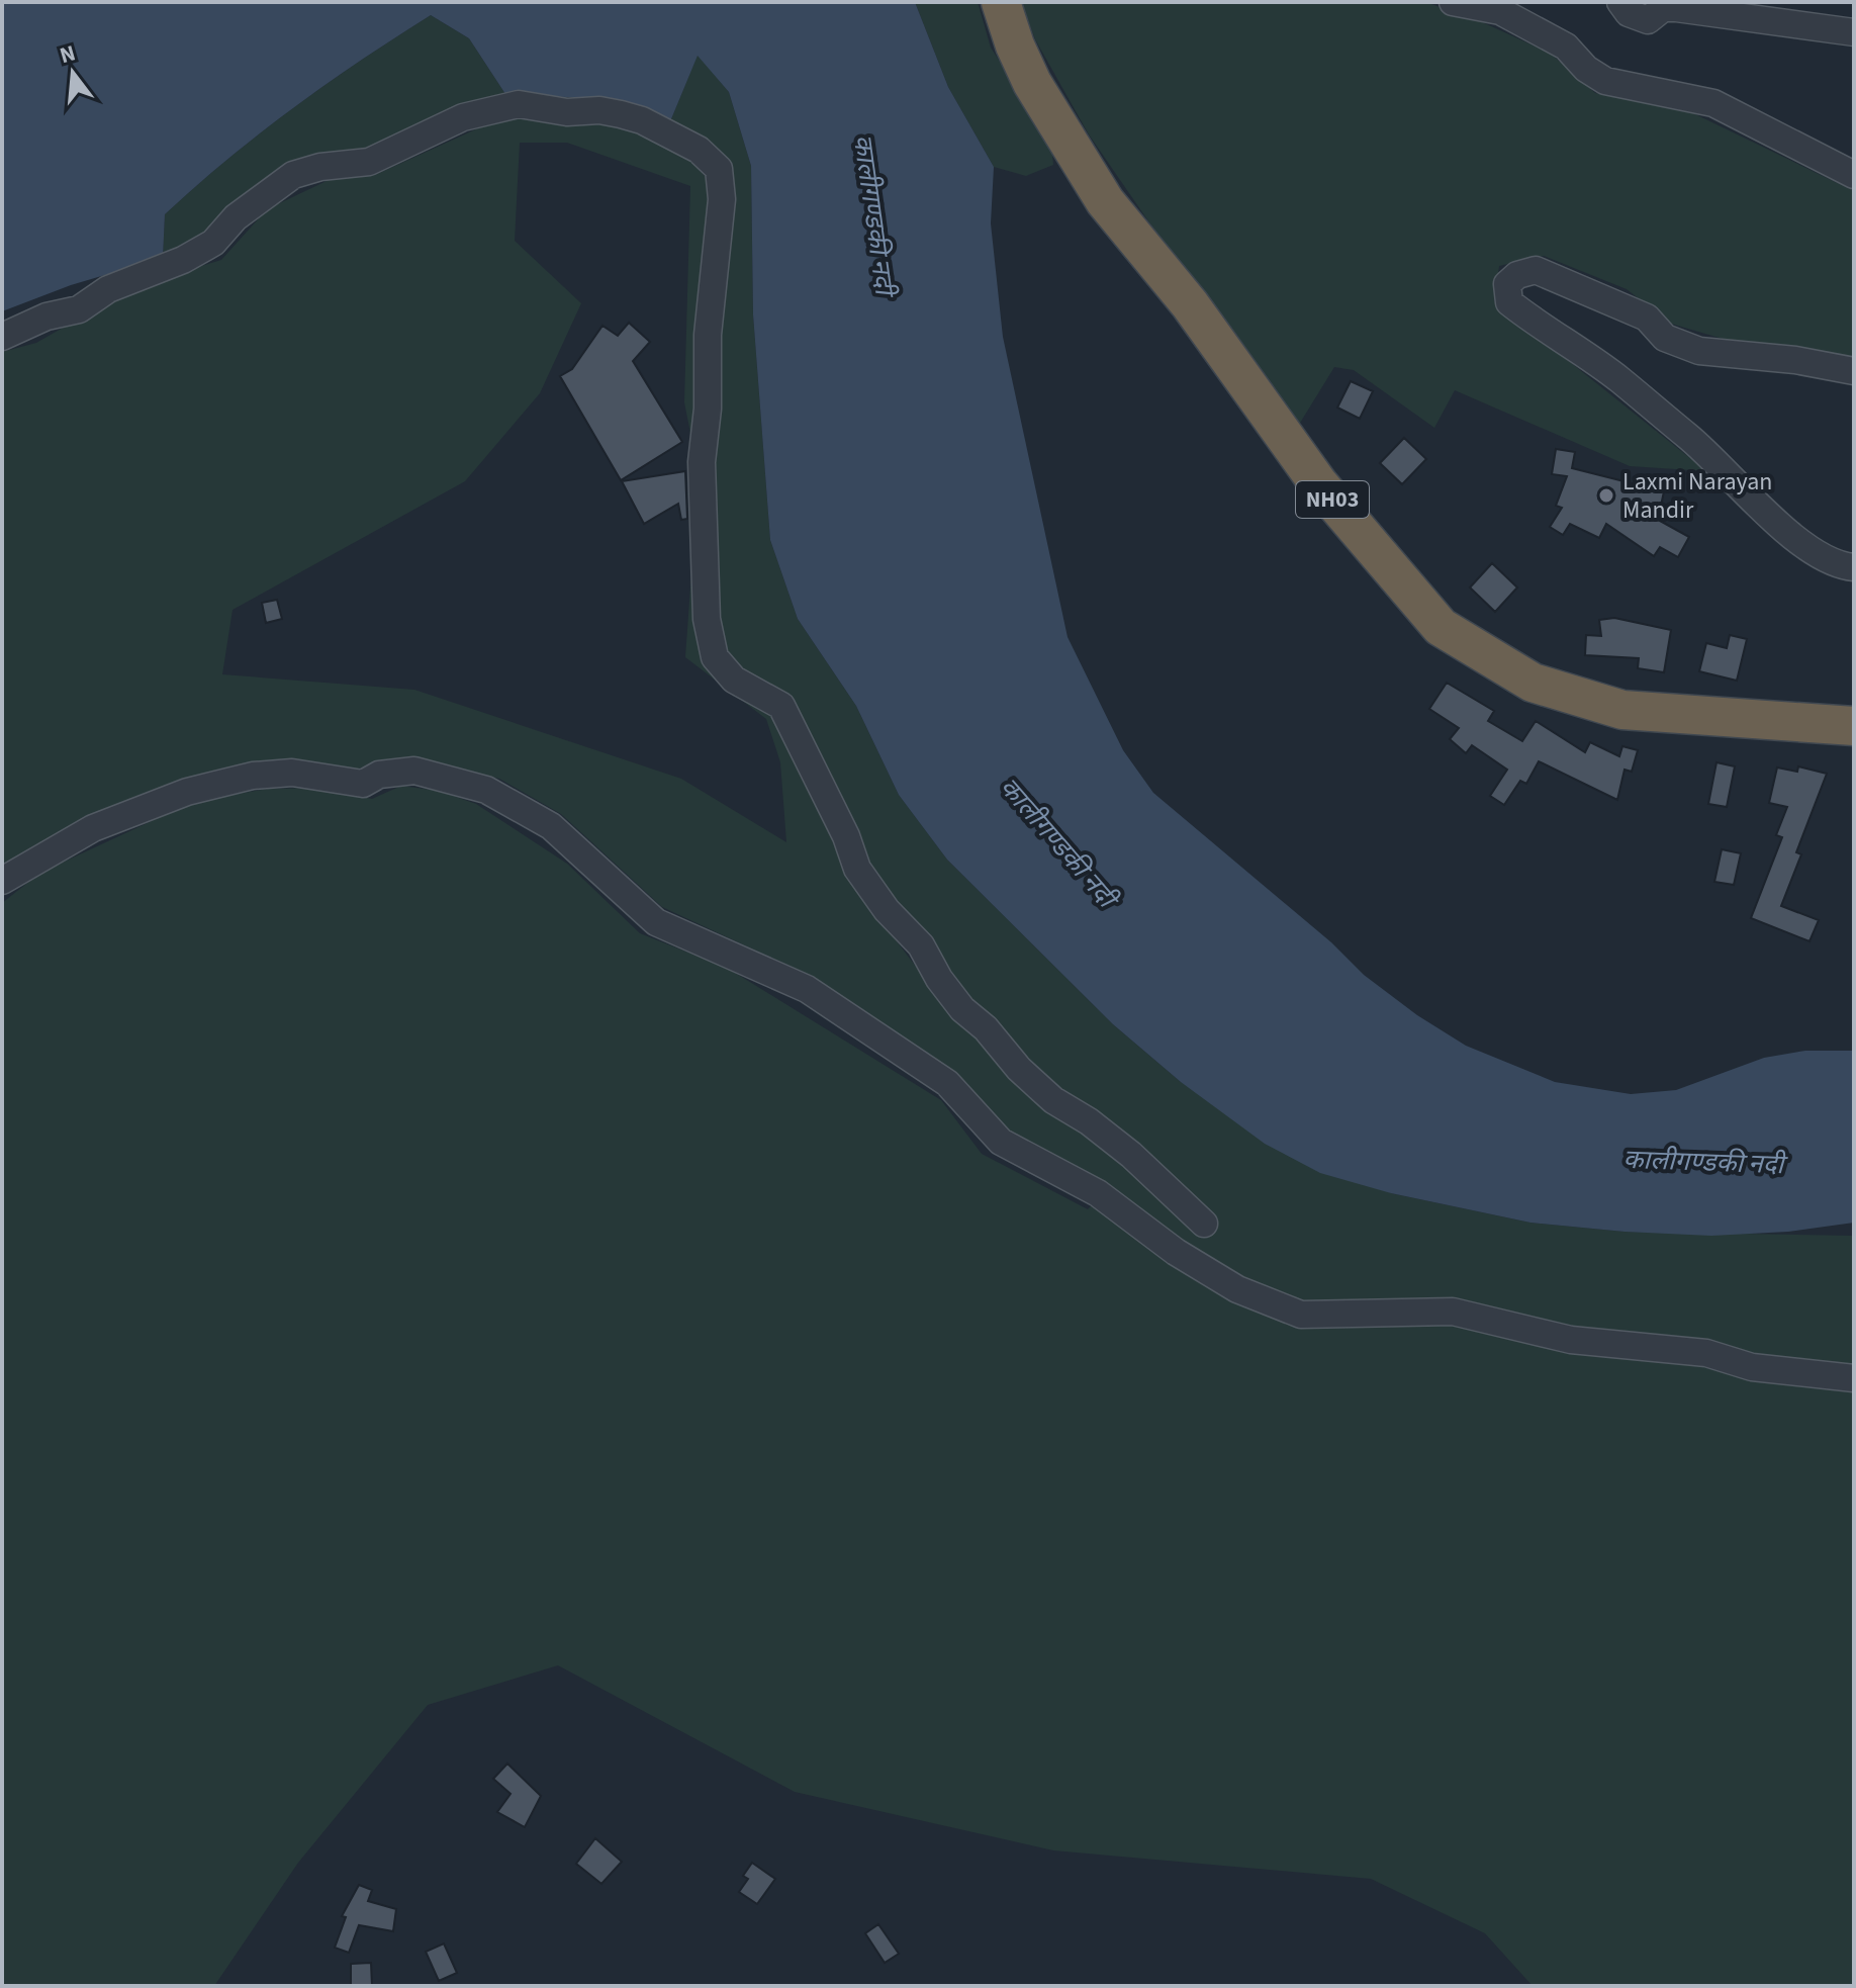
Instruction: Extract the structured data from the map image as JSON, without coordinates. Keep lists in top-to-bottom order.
{
  "streets": {
    "highway": ["NH03"]
  },
  "water": ["कालीगण्डकी नदी"],
  "places": ["Laxmi Narayan Mandir"],
  "north": "top"
}
